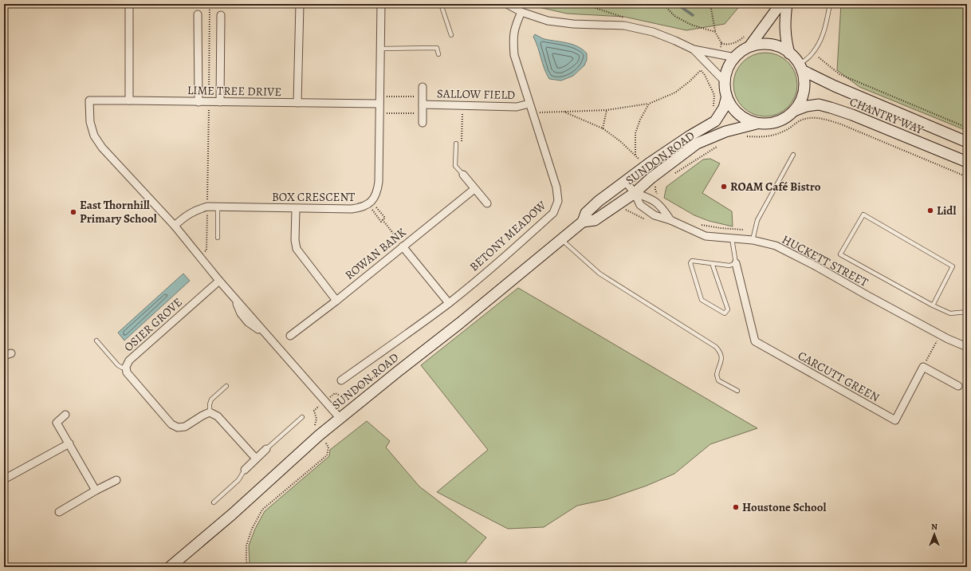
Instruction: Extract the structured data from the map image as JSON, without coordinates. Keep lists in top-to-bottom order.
{
  "streets": {
    "street": [
      "LIME TREE DRIVE",
      "SALLOW FIELD",
      "CHANTRY WAY",
      "SUNDON ROAD",
      "BOX CRESCENT",
      "BETONY MEADOW",
      "ROWAN BANK",
      "HUCKETT STREET",
      "OSIER GROVE",
      "CARCUTT GREEN"
    ]
  },
  "crossings": [
    ["LIME TREE DRIVE", "BOX CRESCENT"],
    ["SALLOW FIELD", "BETONY MEADOW"],
    ["CHANTRY WAY", "SUNDON ROAD"],
    ["SUNDON ROAD", "HUCKETT STREET"]
  ],
  "places": [
    "ROAM Café Bistro",
    "Lidl",
    "East Thornhill Primary School",
    "Houstone School"
  ],
  "north": "top"
}
